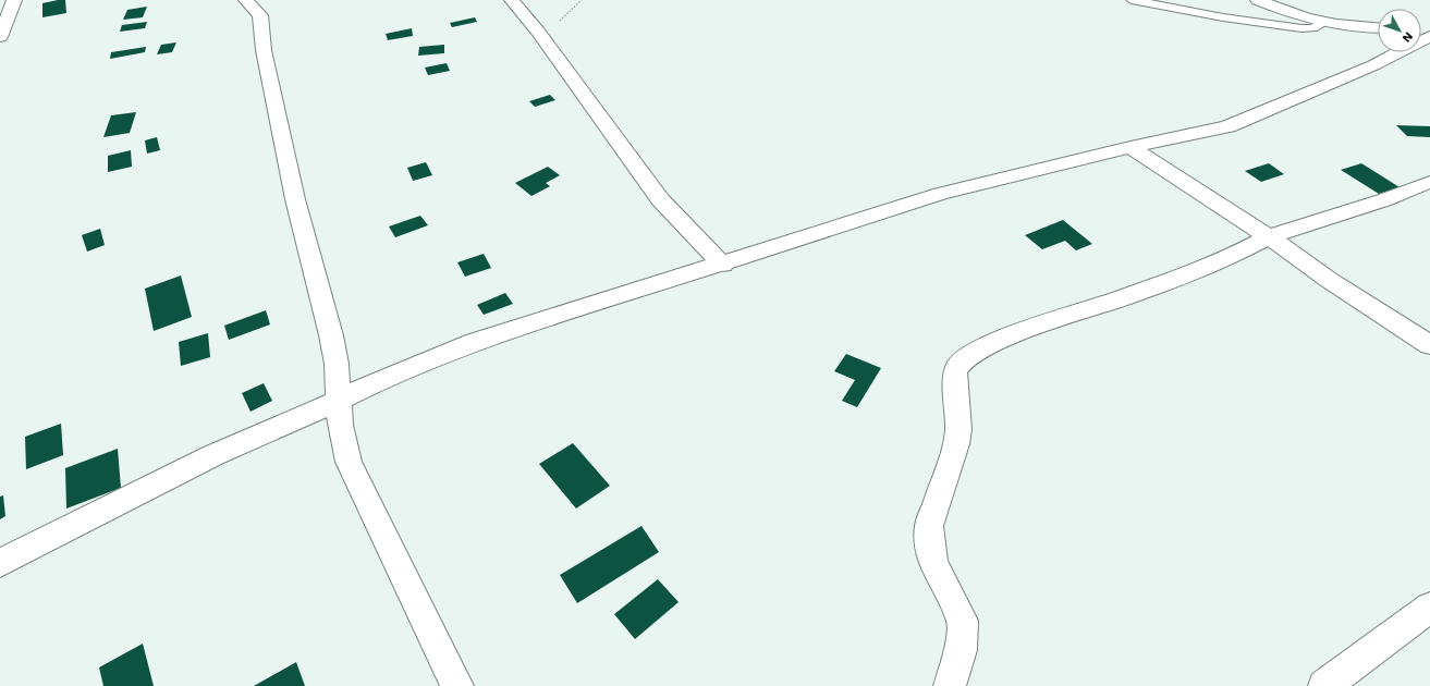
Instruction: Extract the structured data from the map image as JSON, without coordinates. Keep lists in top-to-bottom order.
{
  "north": "bottom right"
}
